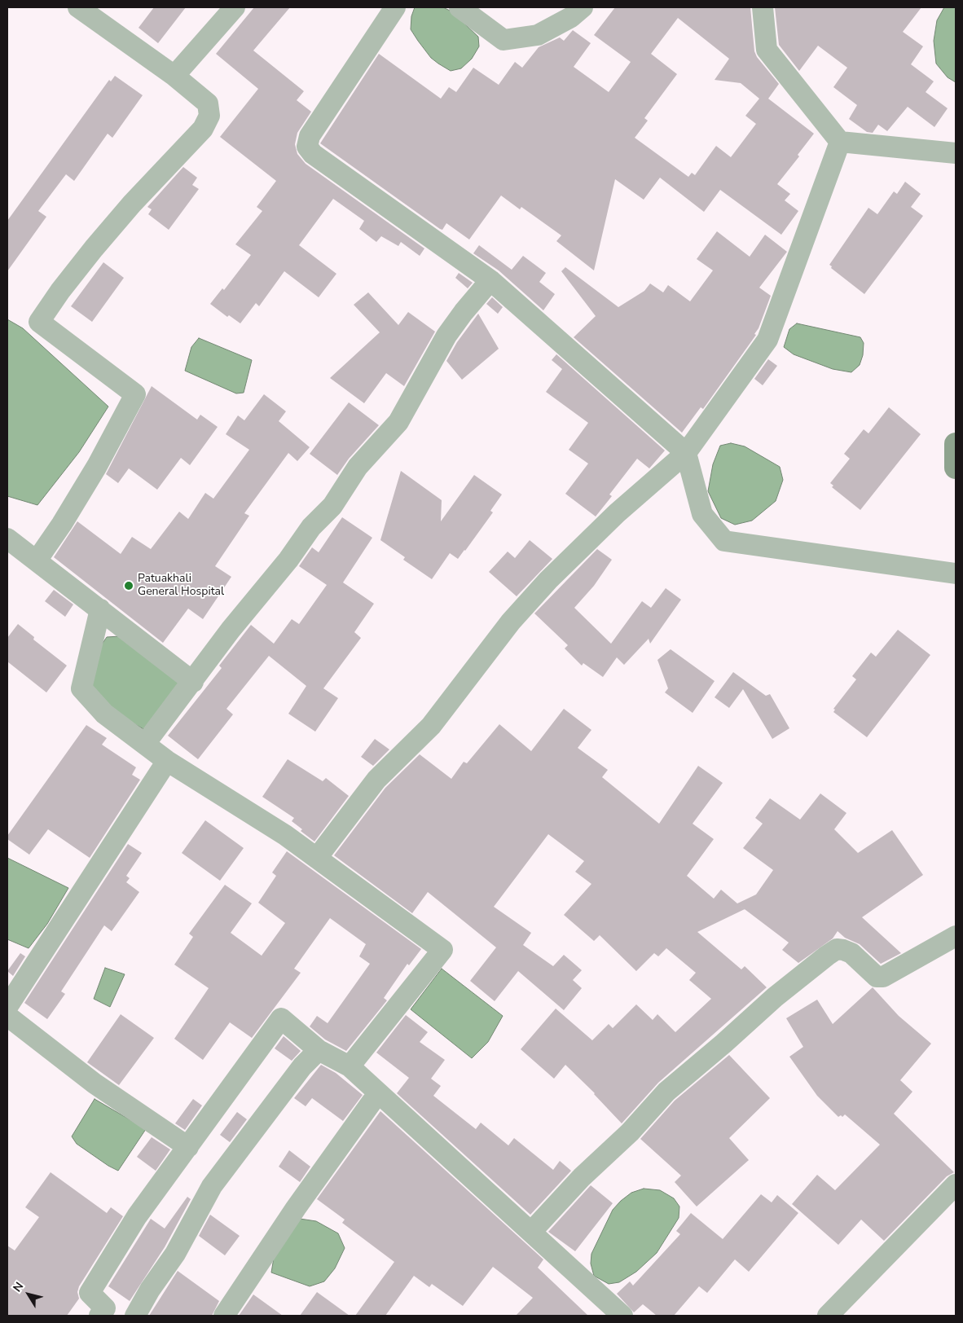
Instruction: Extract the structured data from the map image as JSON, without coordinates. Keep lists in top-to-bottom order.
{
  "places": ["Patuakhali General Hospital"],
  "north": "top left"
}
